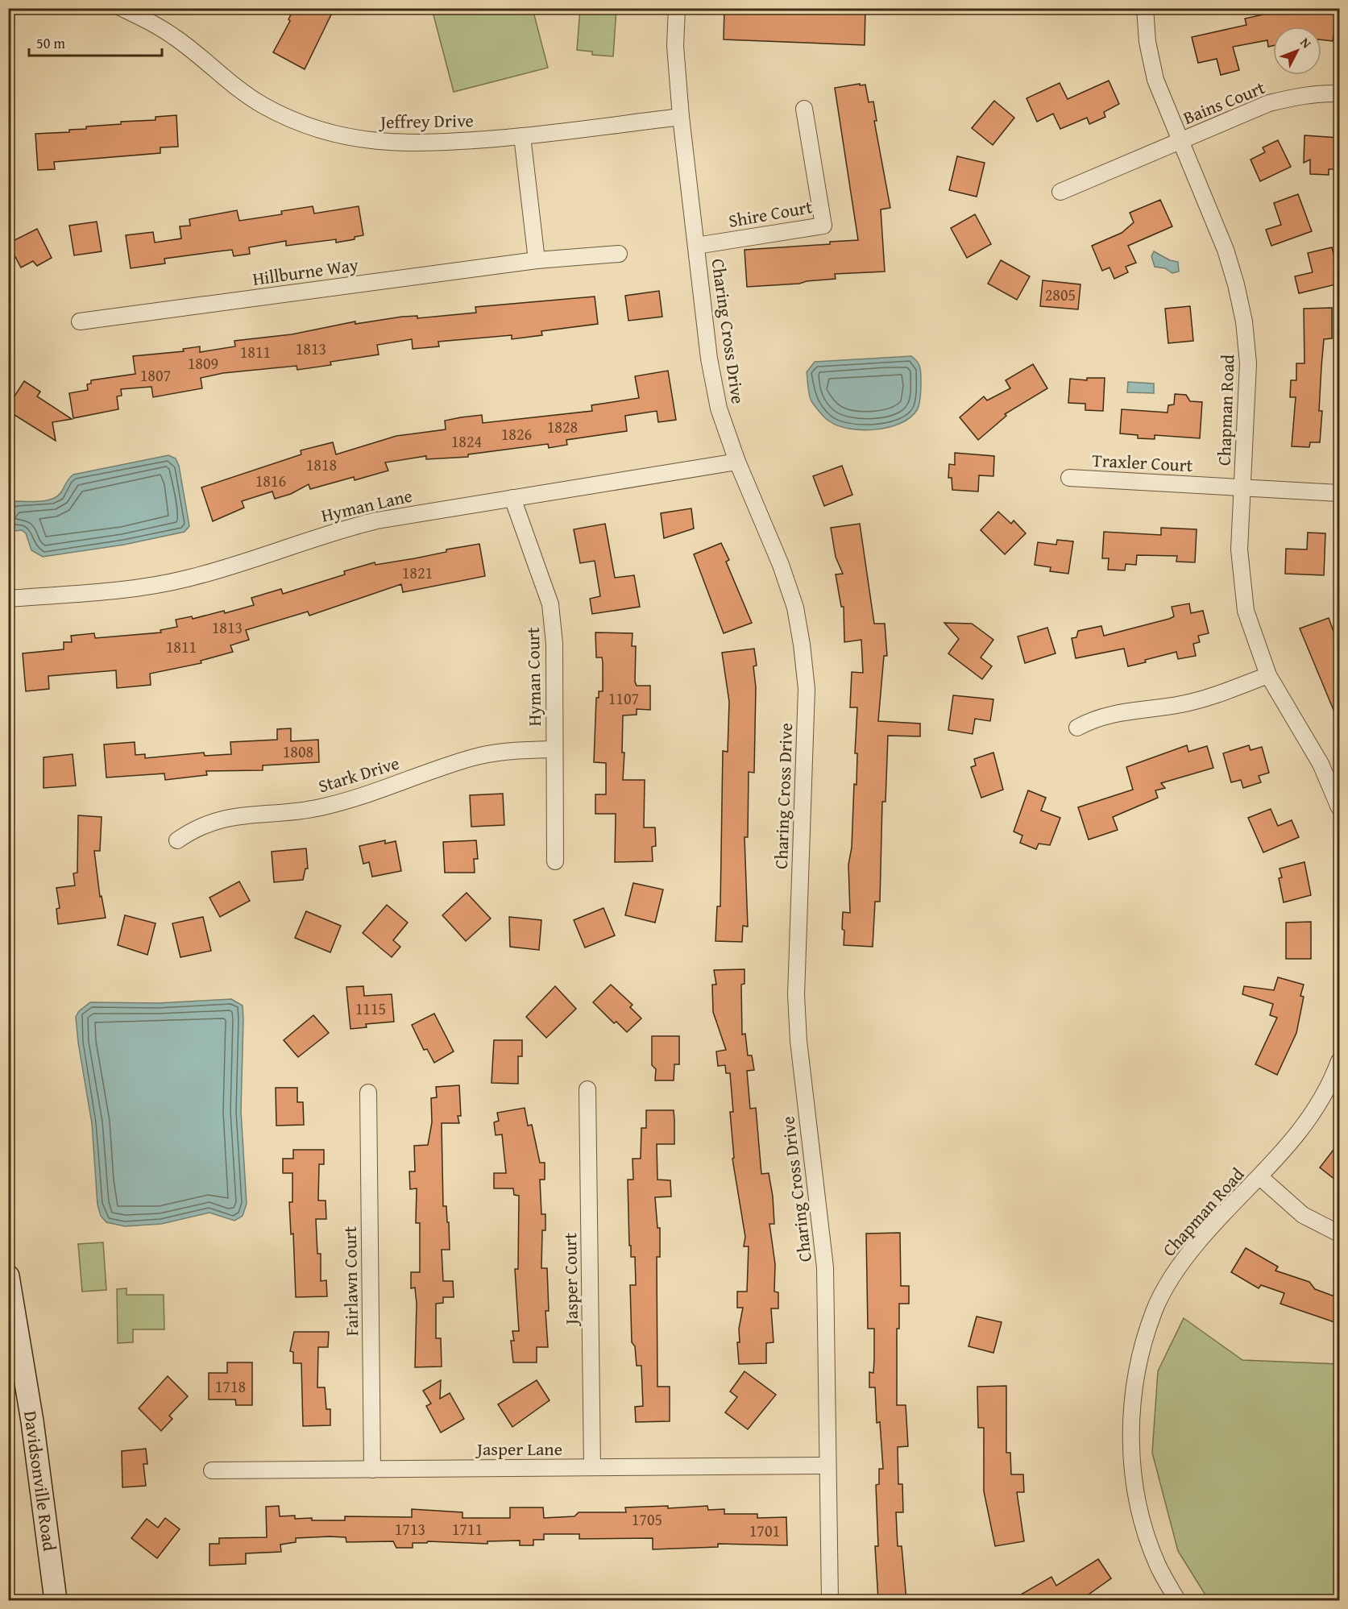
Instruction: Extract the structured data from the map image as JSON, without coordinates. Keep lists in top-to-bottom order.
{
  "streets": {
    "main road": ["Davidsonville Road"],
    "street": [
      "Bains Court",
      "Jeffrey Drive",
      "Shire Court",
      "Hillburne Way",
      "Charing Cross Drive",
      "Chapman Road",
      "Traxler Court",
      "Hyman Lane",
      "Hyman Court",
      "Stark Drive",
      "Jasper Court",
      "Fairlawn Court",
      "Jasper Lane"
    ]
  },
  "crossings": [
    ["Bains Court", "Chapman Road"],
    ["Jeffrey Drive", "Charing Cross Drive"],
    ["Shire Court", "Charing Cross Drive"],
    ["Charing Cross Drive", "Hyman Lane"],
    ["Charing Cross Drive", "Jasper Lane"],
    ["Chapman Road", "Traxler Court"],
    ["Hyman Lane", "Hyman Court"],
    ["Hyman Court", "Stark Drive"],
    ["Jasper Court", "Jasper Lane"],
    ["Fairlawn Court", "Jasper Lane"]
  ],
  "house_numbers": [
    "2805",
    "1813",
    "1811",
    "1809",
    "1807",
    "1828",
    "1826",
    "1824",
    "1818",
    "1816",
    "1821",
    "1813",
    "1811",
    "1107",
    "1808",
    "1115",
    "1718",
    "1705",
    "1713",
    "1711",
    "1701"
  ],
  "scale_bar": "50 m",
  "north": "top right"
}
